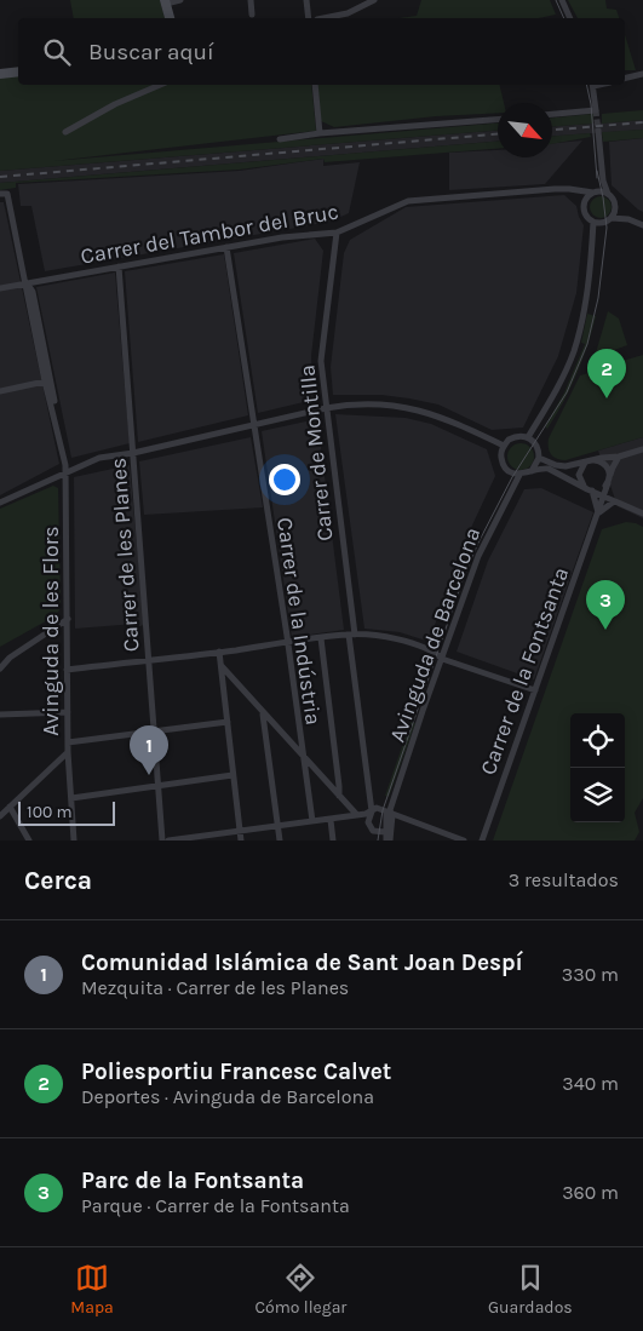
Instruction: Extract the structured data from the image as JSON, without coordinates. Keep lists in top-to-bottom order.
{
  "streets": {
    "street": [
      "Carrer del Tambor del Bruc",
      "Carrer de Montilla",
      "Carrer de les Planes",
      "Carrer de la Indústria",
      "Avinguda de les Flors",
      "Avinguda de Barcelona",
      "Carrer de la Fontsanta"
    ]
  },
  "crossings": [
    ["Carrer del Tambor del Bruc", "Carrer de Montilla"],
    ["Carrer del Tambor del Bruc", "Carrer de les Planes"],
    ["Carrer del Tambor del Bruc", "Carrer de la Indústria"],
    ["Carrer del Tambor del Bruc", "Avinguda de les Flors"],
    ["Carrer de Montilla", "Avinguda de Barcelona"]
  ],
  "scale_bar": "100 m",
  "north": "bottom right",
  "page": {
    "search": "Buscar aquí",
    "pins": ["2", "3", "1"],
    "scale": "100 m",
    "heading": ["Cerca", "3 resultados"],
    "list": [
      {
        "mark": "1",
        "name": "Comunidad Islámica de Sant Joan Despí",
        "note": "Mezquita · Carrer de les Planes",
        "value": "330 m"
      },
      {
        "mark": "2",
        "name": "Poliesportiu Francesc Calvet",
        "note": "Deportes · Avinguda de Barcelona",
        "value": "340 m"
      },
      {
        "mark": "3",
        "name": "Parc de la Fontsanta",
        "note": "Parque · Carrer de la Fontsanta",
        "value": "360 m"
      }
    ],
    "nav": ["Mapa", "Cómo llegar", "Guardados"]
  }
}
